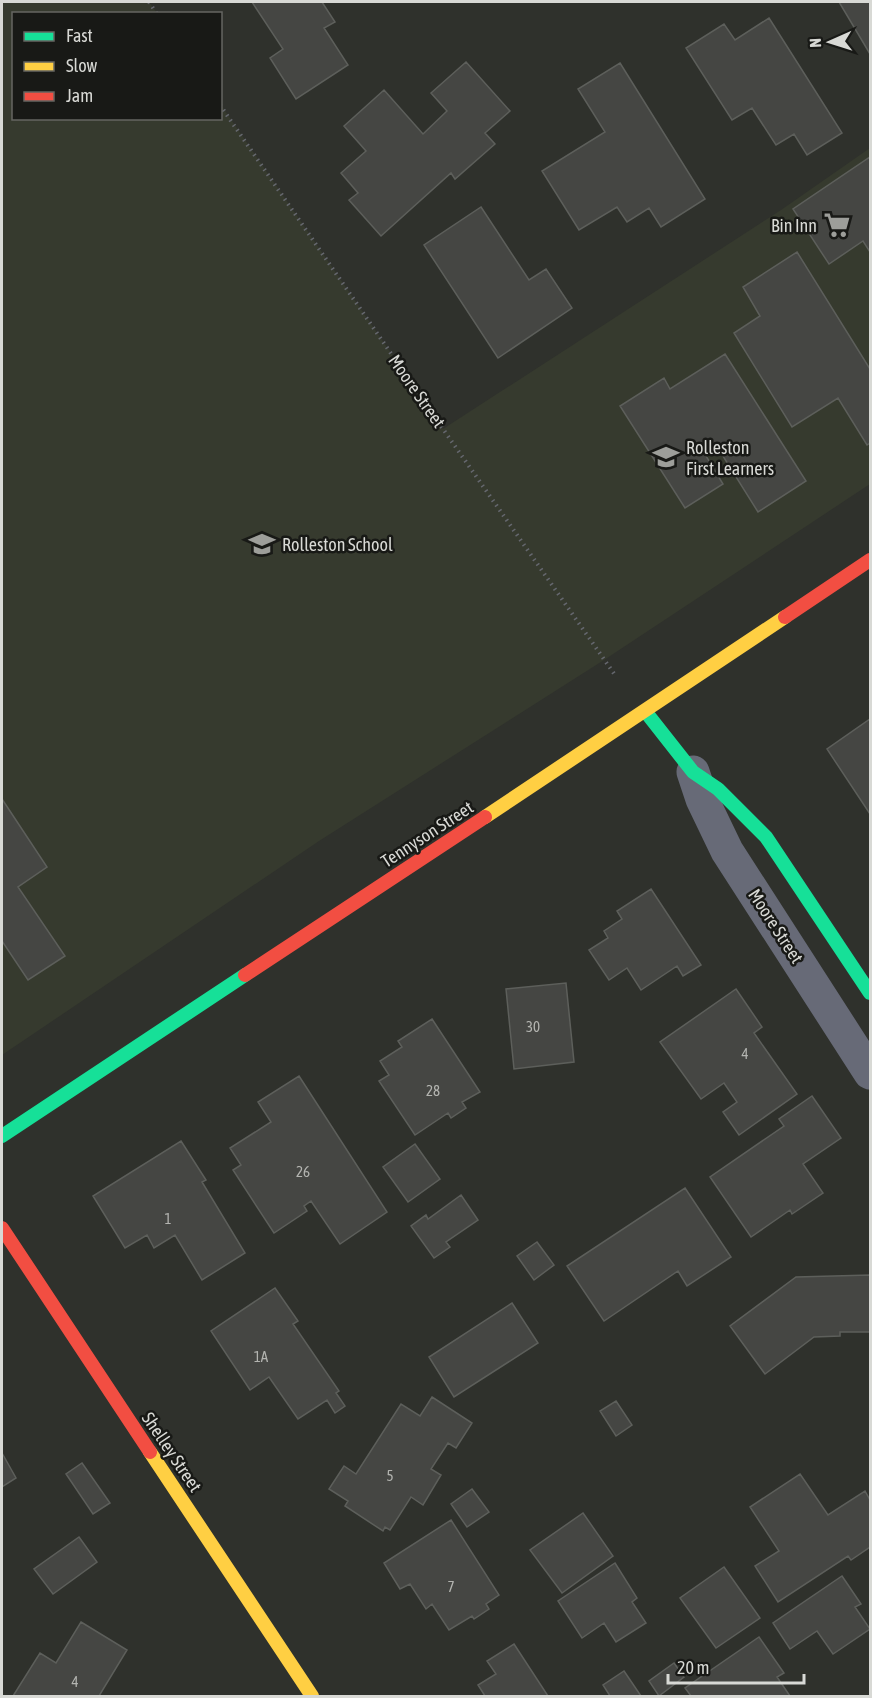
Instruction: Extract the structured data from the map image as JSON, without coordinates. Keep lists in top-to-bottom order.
{
  "streets": {
    "street": ["Moore Street", "Tennyson Street", "Shelley Street"]
  },
  "crossings": [
    ["Moore Street", "Tennyson Street"]
  ],
  "places": {
    "supermarket": ["Bin Inn"],
    "school or university": ["Rolleston First Learners", "Rolleston School"]
  },
  "house_numbers": [
    "30",
    "4",
    "28",
    "26",
    "1",
    "1A",
    "5",
    "7",
    "4"
  ],
  "legend": ["Fast", "Slow", "Jam"],
  "scale_bar": "20 m",
  "north": "left"
}
